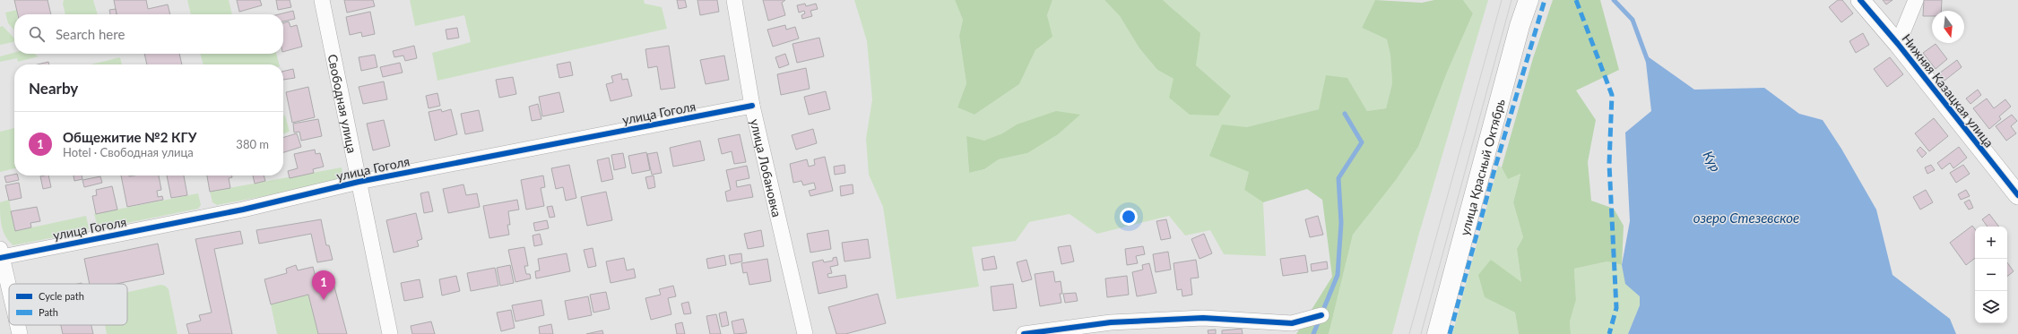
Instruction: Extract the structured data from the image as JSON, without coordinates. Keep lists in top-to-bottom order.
{
  "streets": {
    "main road": ["улица Красный Октябрь"],
    "street": [
      "Нижняя Казацкая улица",
      "Свободная улица",
      "улица Гоголя",
      "улица Лобановка"
    ]
  },
  "crossings": [
    ["Свободная улица", "улица Гоголя"],
    ["улица Гоголя", "улица Лобановка"]
  ],
  "water": ["Кур", "озеро Стезевское"],
  "legend": ["Cycle path", "Path"],
  "north": "bottom",
  "page": {
    "search": "Search here",
    "heading": "Nearby",
    "list": [
      {
        "mark": "1",
        "name": "Общежитие №2 КГУ",
        "note": "Hotel · Свободная улица",
        "value": "380 m"
      }
    ],
    "map_buttons": ["+", "−"],
    "pins": "1"
  }
}
